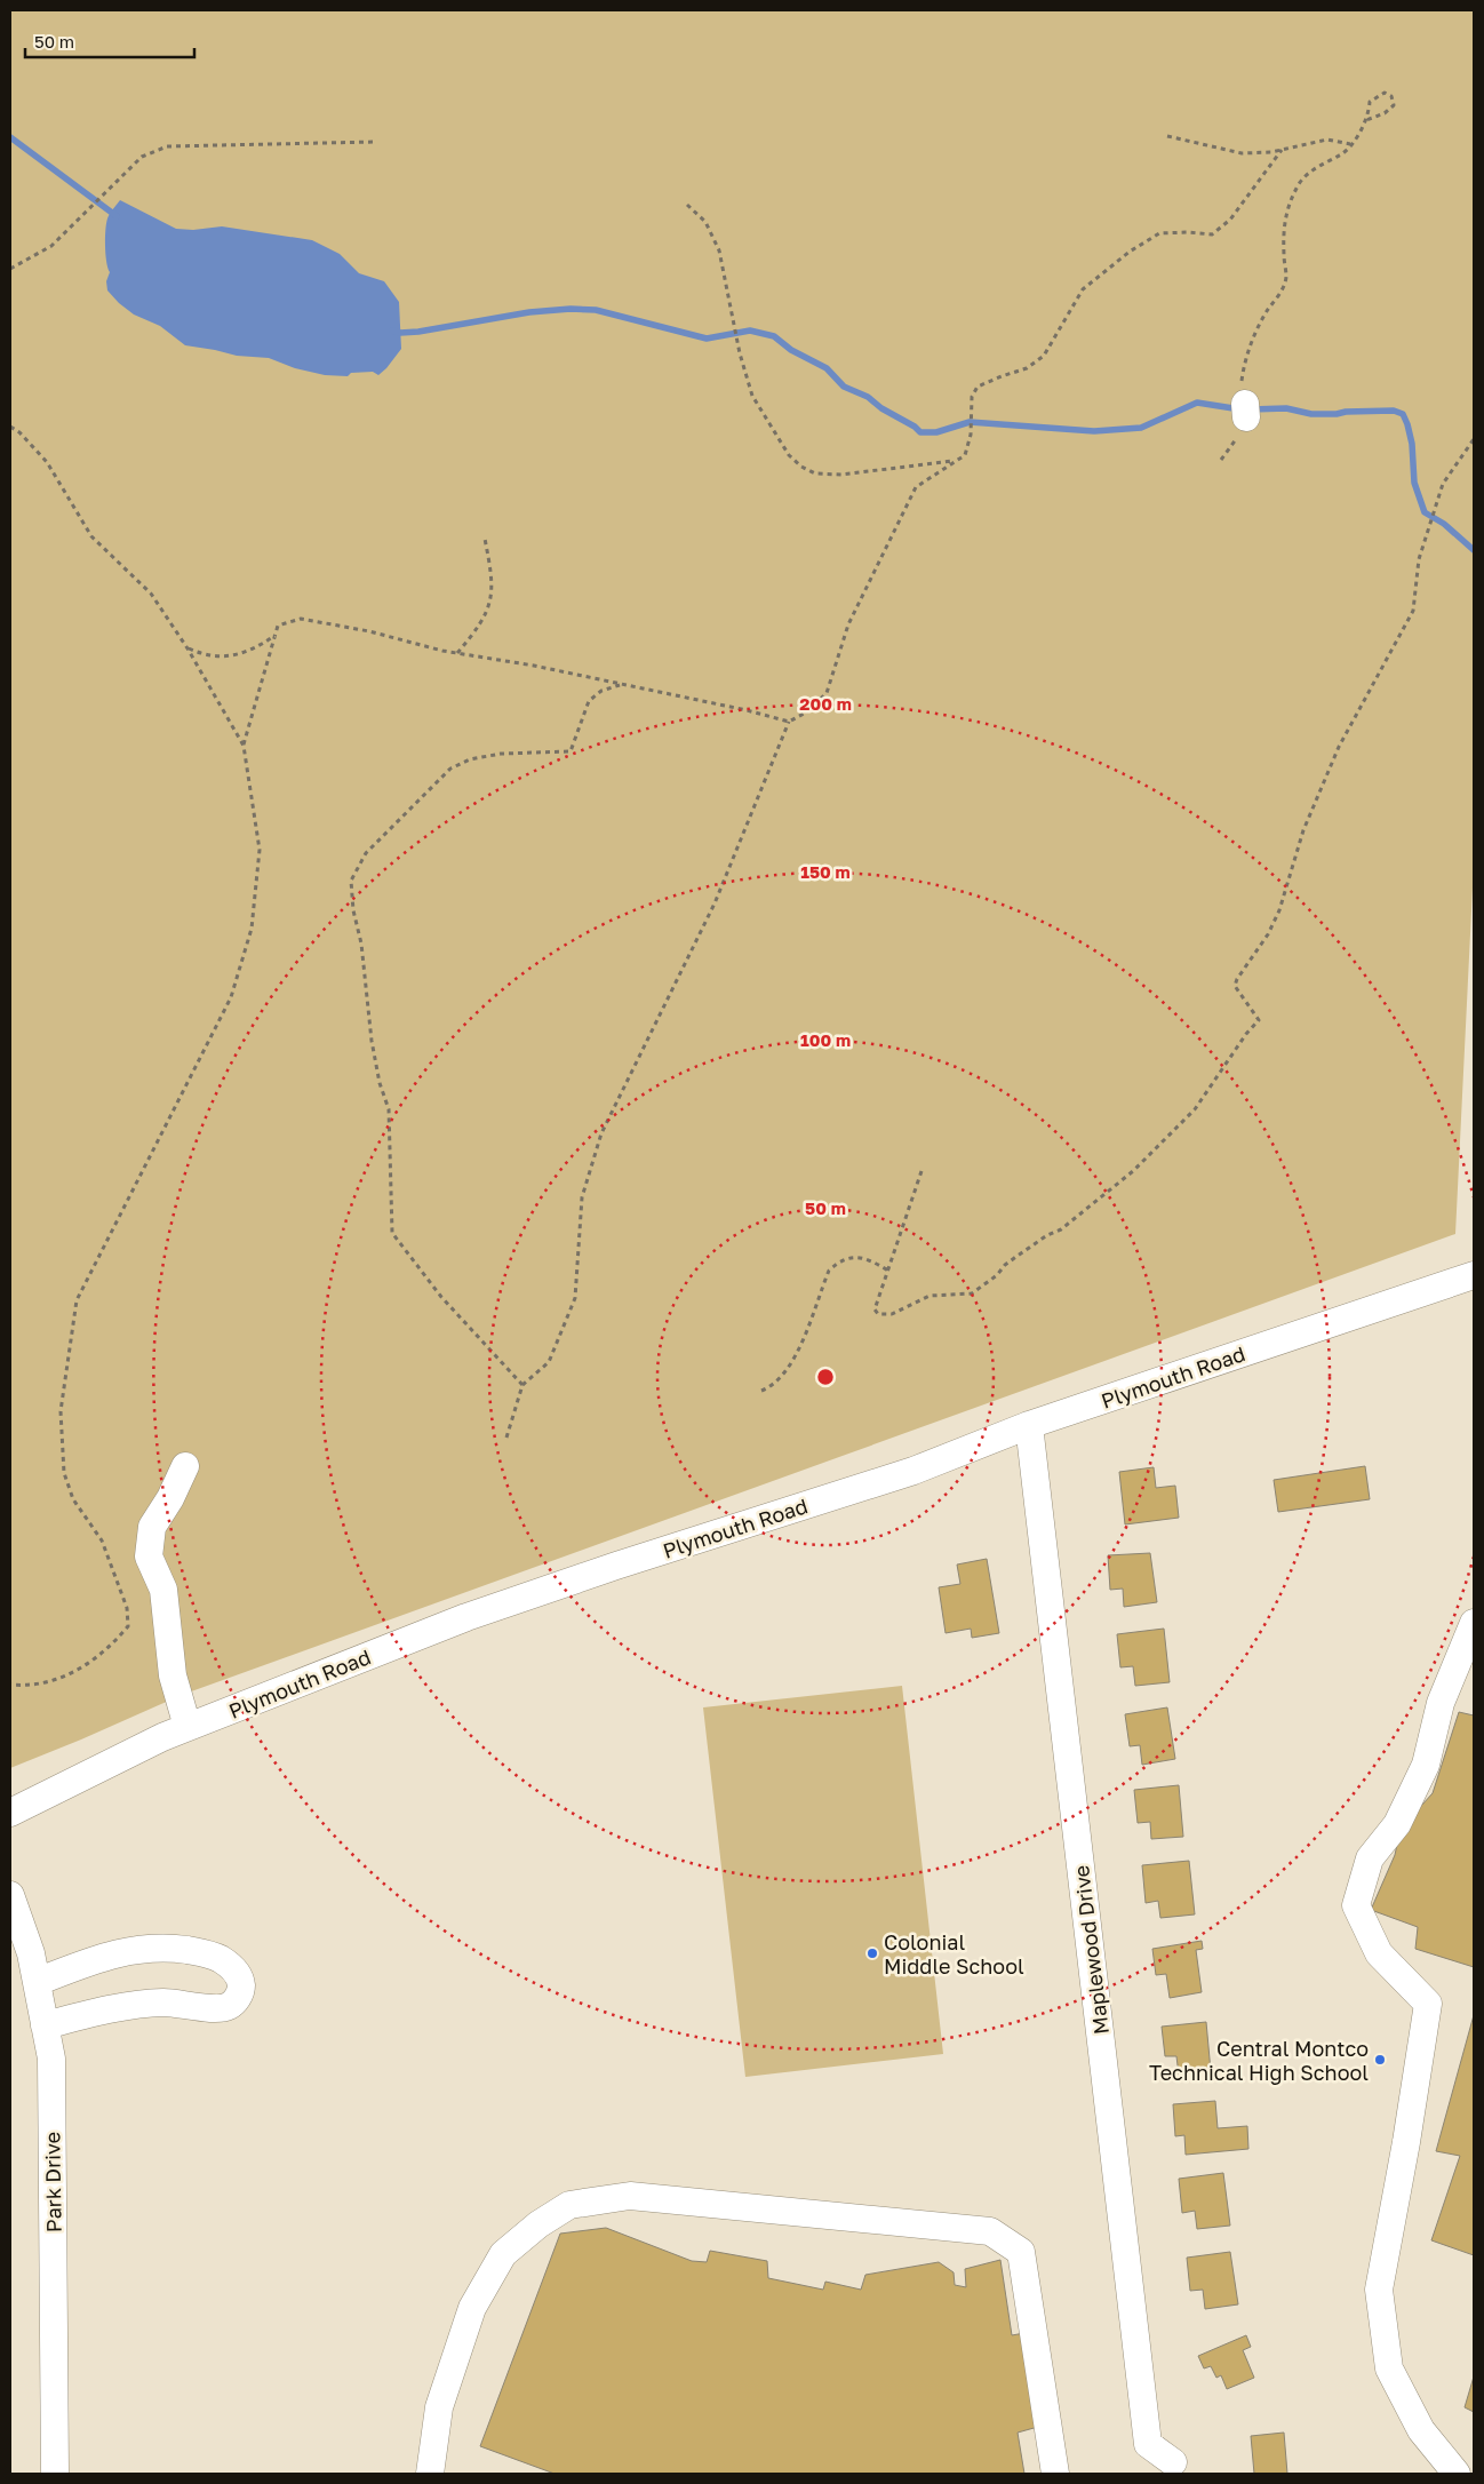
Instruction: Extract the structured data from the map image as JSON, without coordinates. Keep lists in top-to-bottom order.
{
  "streets": {
    "street": ["Plymouth Road", "Maplewood Drive", "Park Drive"]
  },
  "crossings": [
    ["Plymouth Road", "Maplewood Drive"]
  ],
  "places": ["Colonial Middle School", "Central Montco Technical High School"],
  "scale_bar": "50 m",
  "rings": [
    "200 m",
    "150 m",
    "100 m",
    "50 m"
  ]
}
